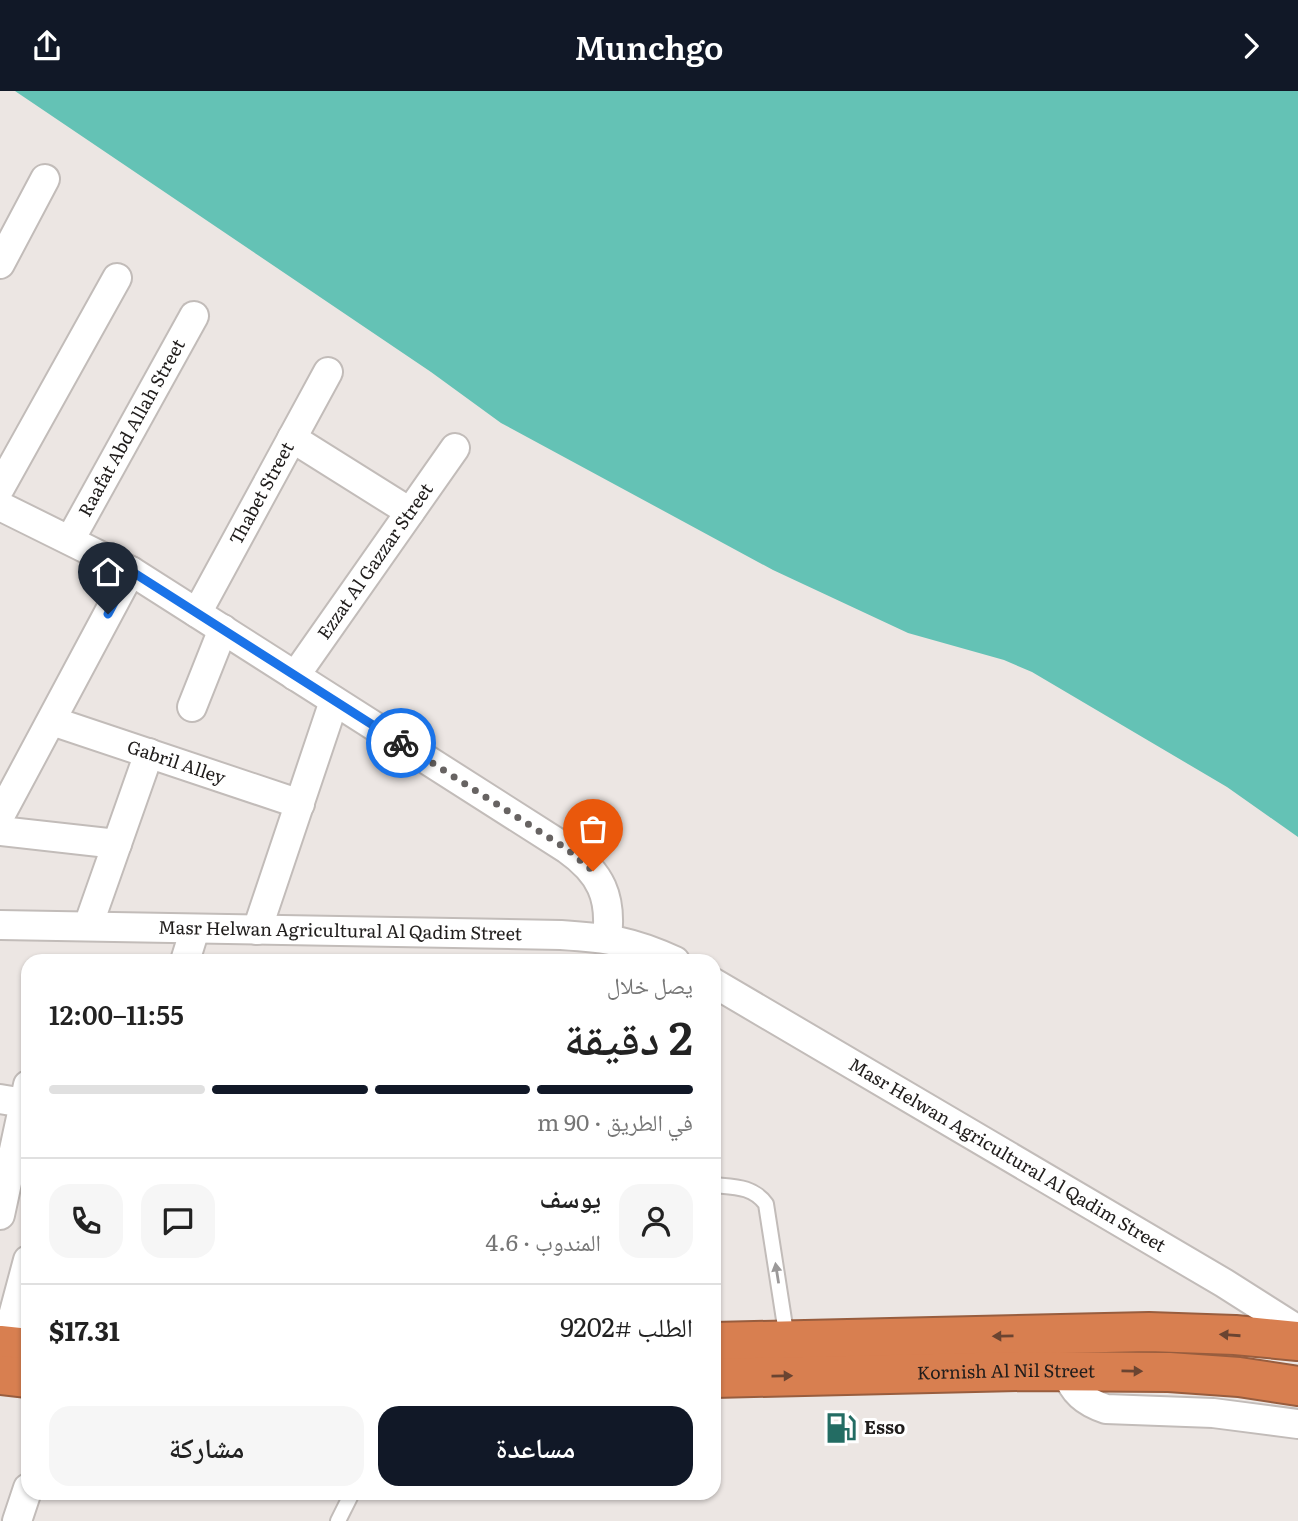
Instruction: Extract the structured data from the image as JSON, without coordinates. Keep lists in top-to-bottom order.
{
  "streets": {
    "highway": ["Kornish Al Nil Street"],
    "street": [
      "Raafat Abd Allah Street",
      "Thabet Street",
      "Ezzat Al Gazzar Street",
      "Gabril Alley",
      "Masr Helwan Agricultural Al Qadim Street"
    ]
  },
  "places": {
    "fuel station": ["Esso"]
  },
  "page": {
    "header": "Munchgo",
    "heading": ["2 دقيقة", "يصل خلال", "11:55–12:00"],
    "panel": [
      "يوسف",
      "المندوب · 4.6",
      "الطلب #9202",
      "$17.31"
    ],
    "bar": "في الطريق · 90 m",
    "buttons": ["مساعدة", "مشاركة"]
  }
}
